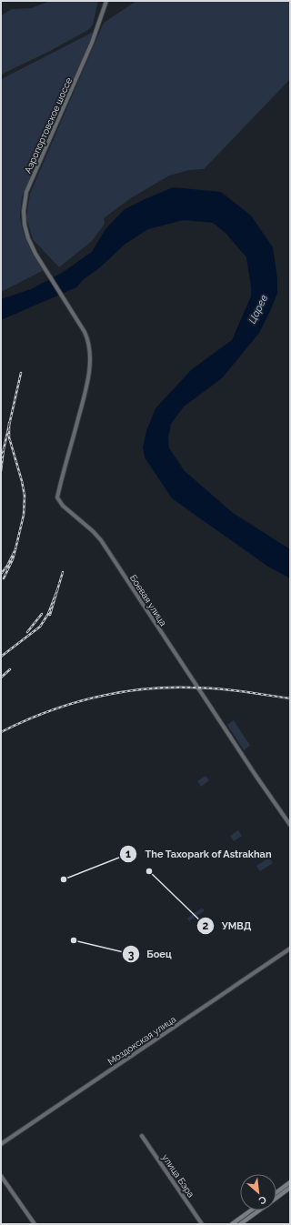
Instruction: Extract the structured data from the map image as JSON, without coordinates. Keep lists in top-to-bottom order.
{
  "streets": {
    "main road": [
      "Аэропортовское шоссе",
      "Боевая улица",
      "Моздокская улица",
      "улица Бэра"
    ]
  },
  "crossings": [
    ["Аэропортовское шоссе", "Боевая улица"]
  ],
  "water": ["Царев"],
  "places": ["УМВД", "The Taxopark of Astrakhan", "Боец"],
  "north": "bottom right"
}
